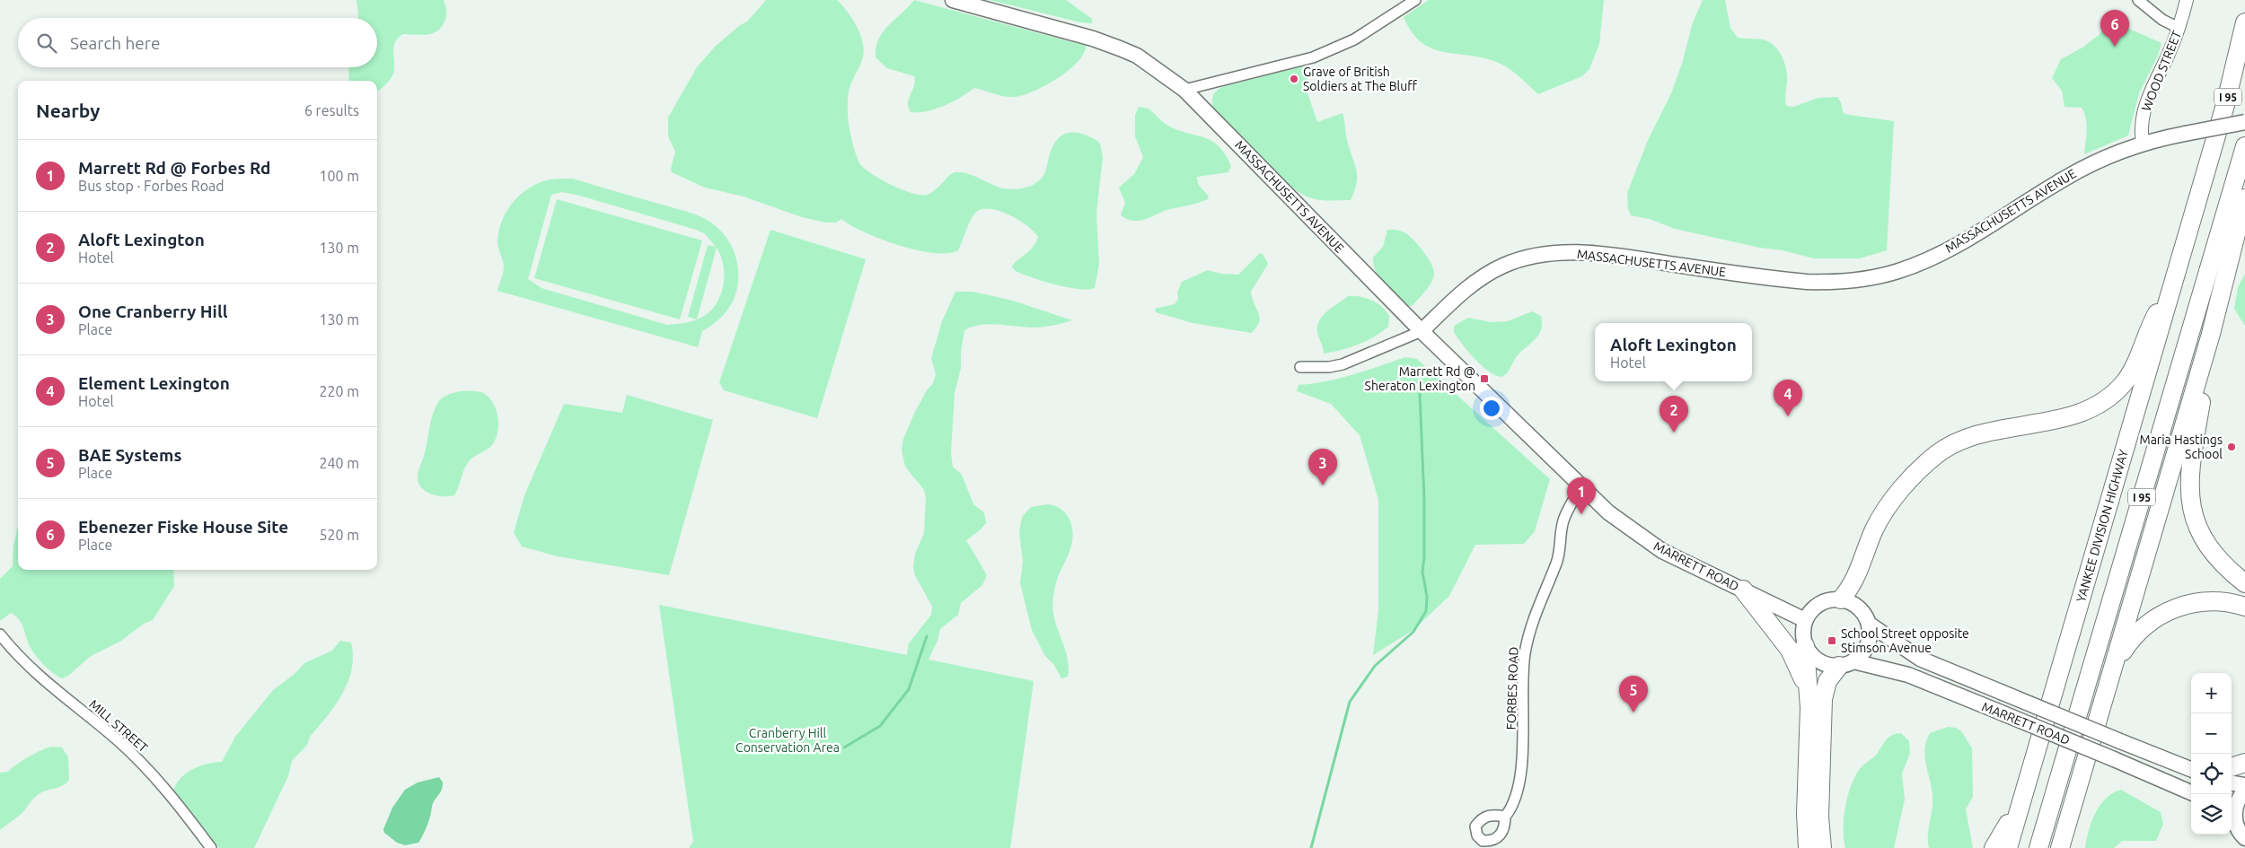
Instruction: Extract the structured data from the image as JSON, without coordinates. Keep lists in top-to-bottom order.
{
  "streets": {
    "highway": ["I 95", "YANKEE DIVISION HIGHWAY"],
    "main road": ["MASSACHUSETTS AVENUE", "MARRETT ROAD"],
    "street": ["WOOD STREET", "FORBES ROAD", "MILL STREET"]
  },
  "crossings": [
    ["WOOD STREET", "MASSACHUSETTS AVENUE"],
    ["MASSACHUSETTS AVENUE", "MARRETT ROAD"],
    ["MARRETT ROAD", "FORBES ROAD"]
  ],
  "parks": ["Cranberry Hill Conservation Area"],
  "places": {
    "other": ["Grave of British Soldiers at The Bluff", "Maria Hastings School"],
    "transit": ["Marrett Rd @ Sheraton Lexington", "School Street opposite Stimson Avenue"]
  },
  "page": {
    "pins": [
      "6",
      "4",
      "2",
      "3",
      "1",
      "5"
    ],
    "search": "Search here",
    "heading": ["Nearby", "6 results"],
    "list": [
      {
        "mark": "1",
        "name": "Marrett Rd @ Forbes Rd",
        "note": "Bus stop · Forbes Road",
        "value": "100 m"
      },
      {
        "mark": "2",
        "name": "Aloft Lexington",
        "note": "Hotel",
        "value": "130 m"
      },
      {
        "mark": "3",
        "name": "One Cranberry Hill",
        "note": "Place",
        "value": "130 m"
      },
      {
        "mark": "4",
        "name": "Element Lexington",
        "note": "Hotel",
        "value": "220 m"
      },
      {
        "mark": "5",
        "name": "BAE Systems",
        "note": "Place",
        "value": "240 m"
      },
      {
        "mark": "6",
        "name": "Ebenezer Fiske House Site",
        "note": "Place",
        "value": "520 m"
      }
    ],
    "popup": ["Aloft Lexington", "Hotel"],
    "map_buttons": ["+", "−"]
  }
}
